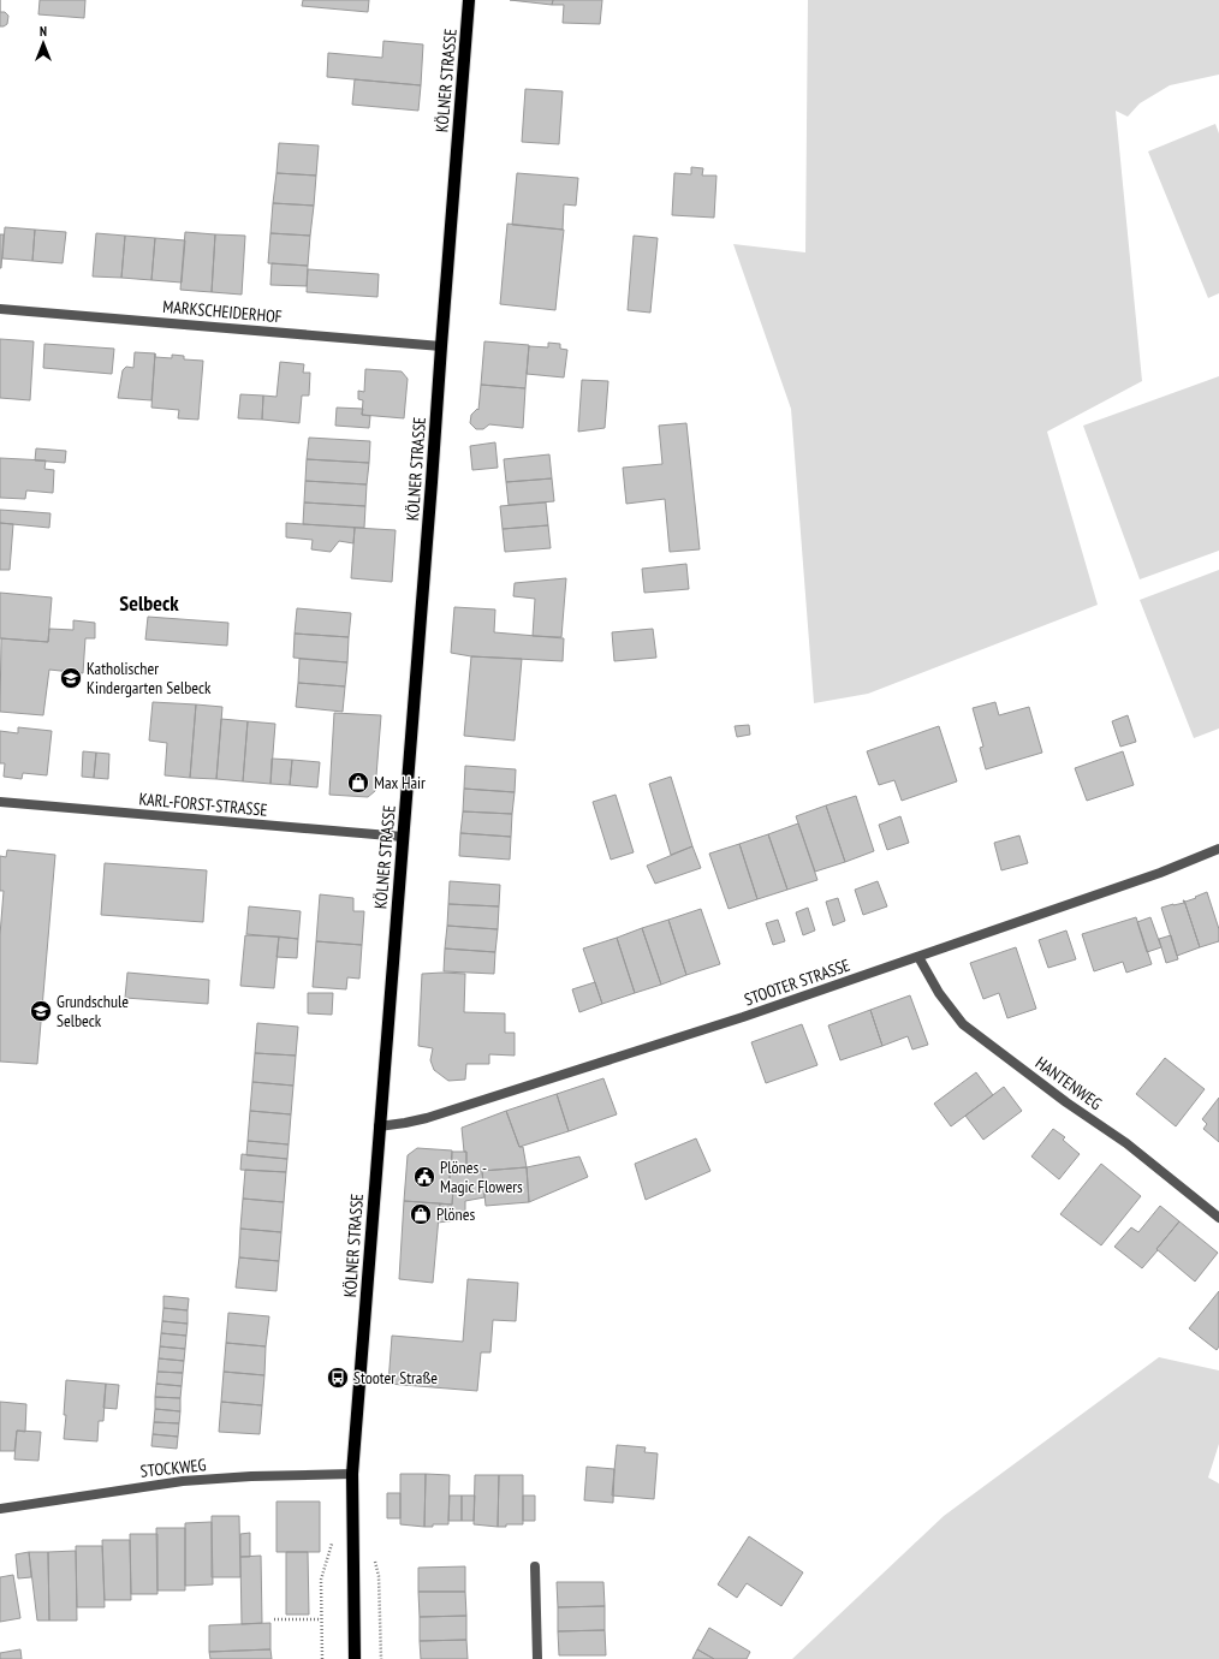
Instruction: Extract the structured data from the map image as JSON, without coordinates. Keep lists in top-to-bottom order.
{
  "streets": {
    "main road": ["KÖLNER STRASSE"],
    "street": [
      "MARKSCHEIDERHOF",
      "KARL-FORST-STRASSE",
      "STOOTER STRASSE",
      "HANTENWEG",
      "STOCKWEG"
    ]
  },
  "crossings": [
    ["KÖLNER STRASSE", "MARKSCHEIDERHOF"],
    ["KÖLNER STRASSE", "KARL-FORST-STRASSE"],
    ["KÖLNER STRASSE", "STOOTER STRASSE"],
    ["KÖLNER STRASSE", "STOCKWEG"],
    ["STOOTER STRASSE", "HANTENWEG"]
  ],
  "districts": ["Selbeck"],
  "places": {
    "school or university": ["Katholischer Kindergarten Selbeck", "Grundschule Selbeck"],
    "shop": ["Max Hair", "Plönes"],
    "public building": ["Plönes - Magic Flowers"],
    "bus stop": ["Stooter Straße"]
  },
  "north": "top"
}
